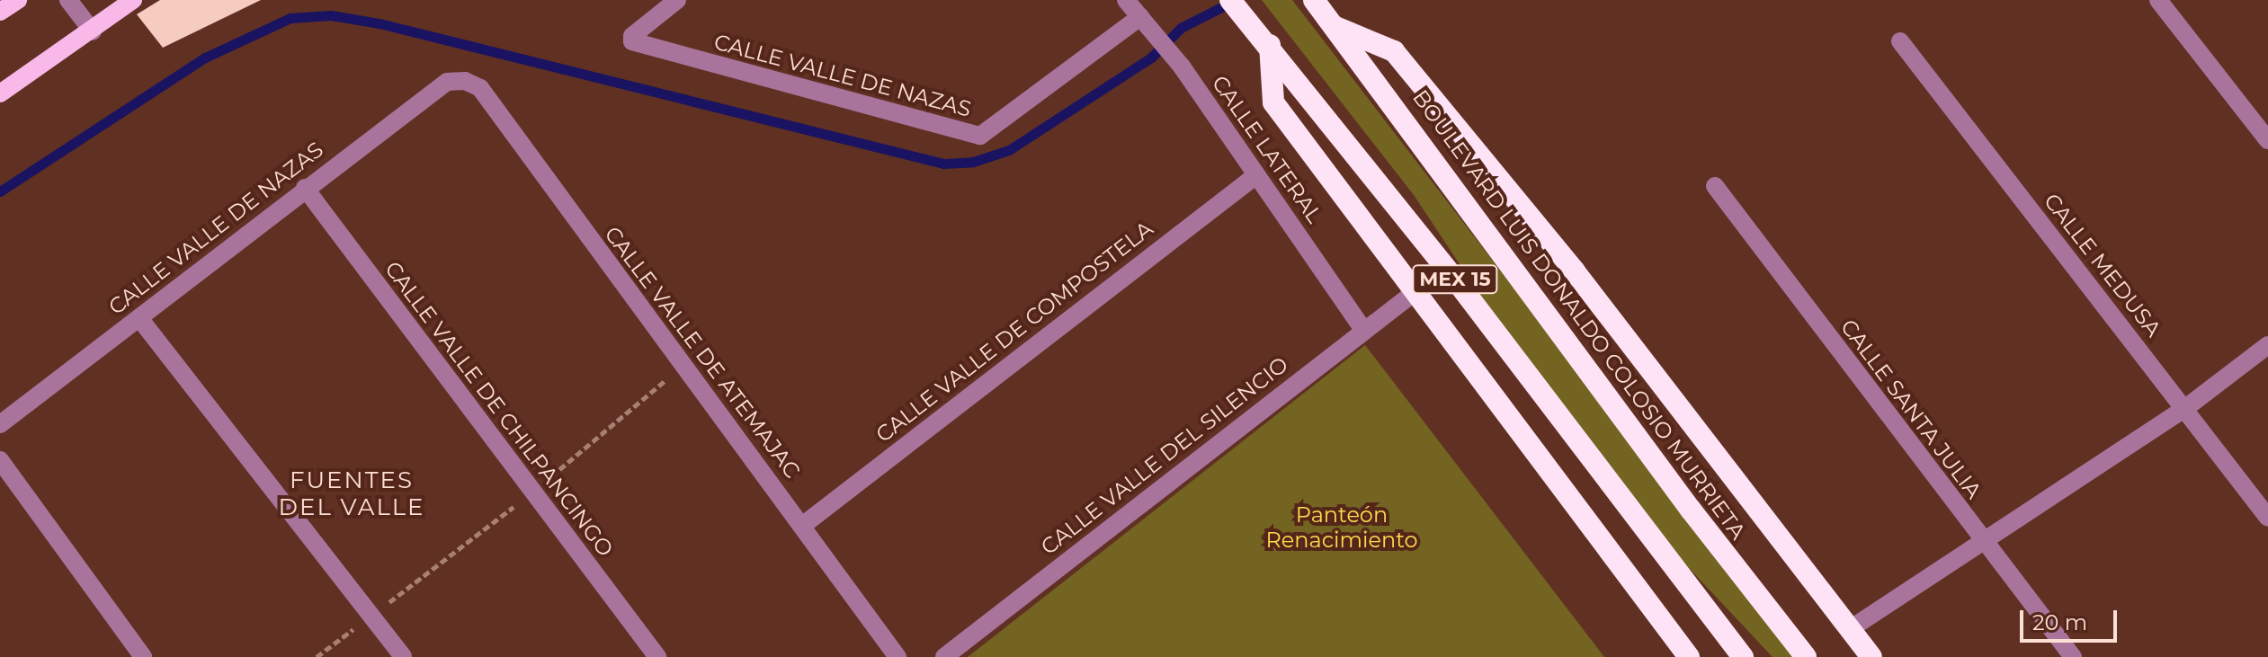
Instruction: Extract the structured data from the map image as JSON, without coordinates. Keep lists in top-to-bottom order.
{
  "streets": {
    "highway": ["MEX 15", "BOULEVARD LUIS DONALDO COLOSIO MURRIETA"],
    "street": [
      "CALLE VALLE DE NAZAS",
      "CALLE LATERAL",
      "CALLE MEDUSA",
      "CALLE VALLE DE COMPOSTELA",
      "CALLE VALLE DE ATEMAJAC",
      "CALLE VALLE DE CHILPANCINGO",
      "CALLE SANTA JULIA",
      "CALLE VALLE DEL SILENCIO"
    ]
  },
  "crossings": [
    ["CALLE VALLE DE NAZAS", "CALLE LATERAL"],
    ["CALLE VALLE DE NAZAS", "CALLE VALLE DE ATEMAJAC"],
    ["CALLE VALLE DE NAZAS", "CALLE VALLE DE CHILPANCINGO"],
    ["CALLE LATERAL", "CALLE VALLE DE COMPOSTELA"],
    ["CALLE LATERAL", "CALLE VALLE DEL SILENCIO"],
    ["CALLE VALLE DE COMPOSTELA", "CALLE VALLE DE ATEMAJAC"]
  ],
  "districts": ["FUENTES DEL VALLE"],
  "parks": ["Panteón Renacimiento"],
  "scale_bar": "20 m"
}
